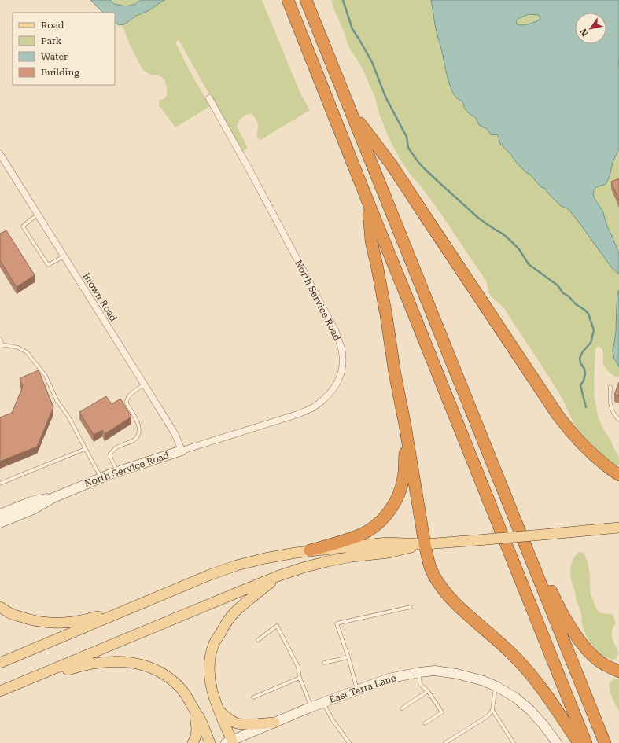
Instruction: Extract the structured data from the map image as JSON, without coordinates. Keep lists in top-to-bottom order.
{
  "streets": {
    "street": ["Brown Road", "North Service Road", "East Terra Lane"]
  },
  "crossings": [
    ["Brown Road", "North Service Road"]
  ],
  "legend": [
    "Road",
    "Park",
    "Water",
    "Building"
  ],
  "north": "bottom left"
}
